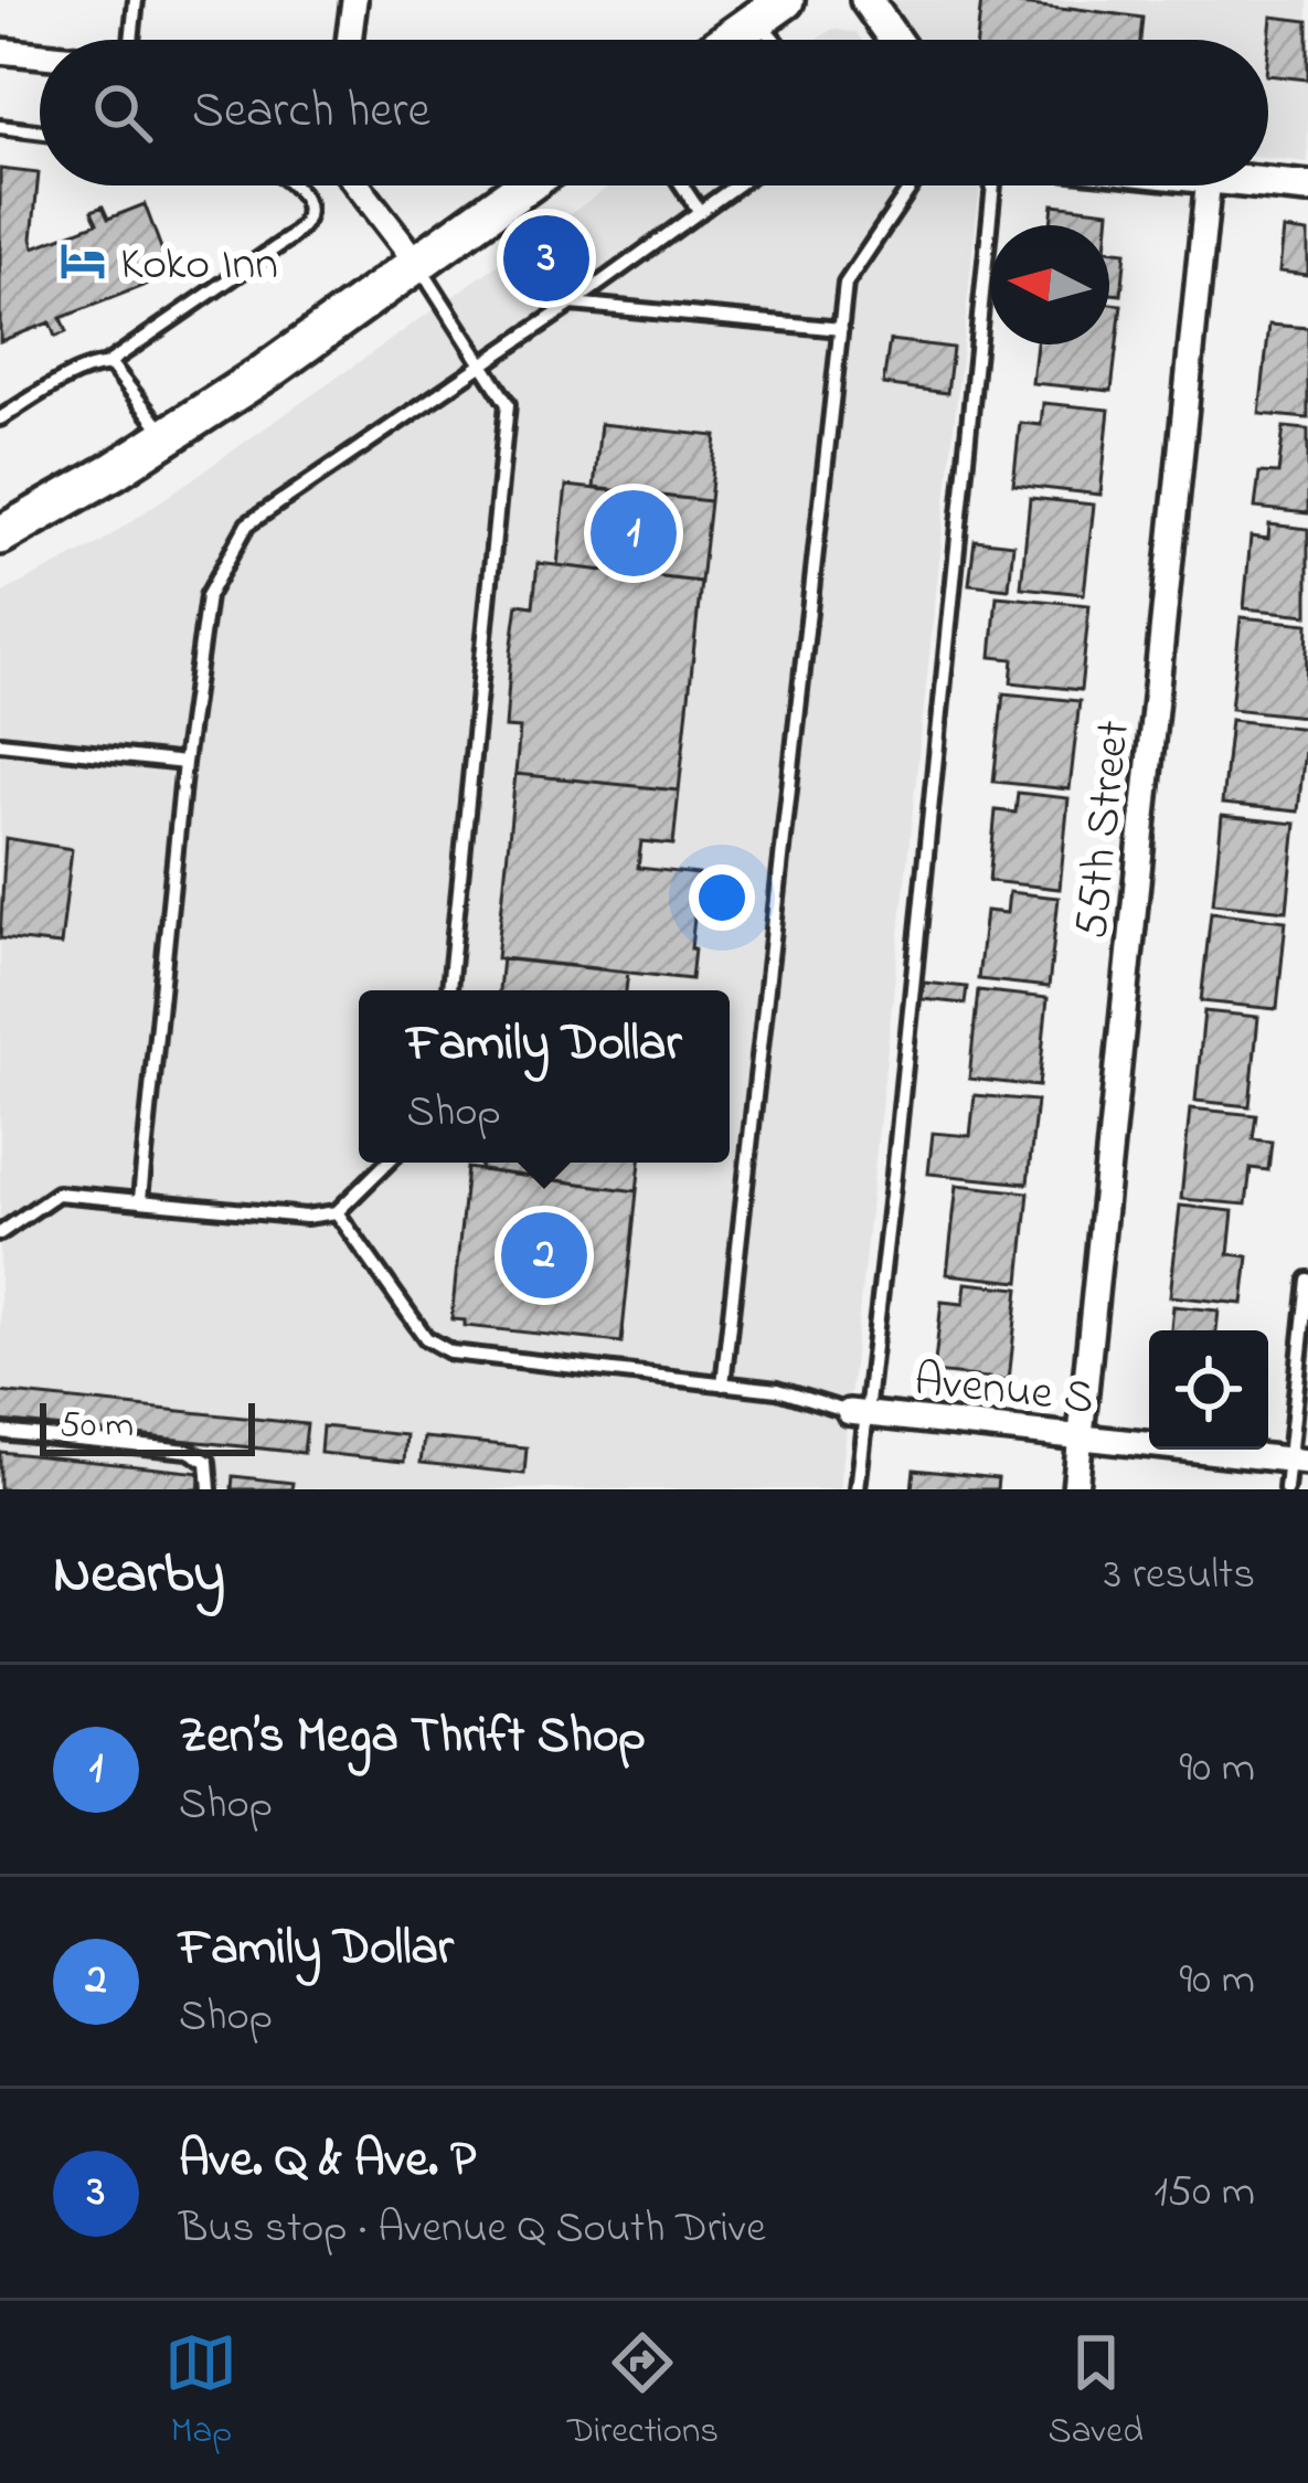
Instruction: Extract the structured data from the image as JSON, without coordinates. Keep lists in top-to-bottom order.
{
  "streets": {
    "street": ["55th Street", "Avenue S"]
  },
  "crossings": [
    ["55th Street", "Avenue S"]
  ],
  "places": {
    "hotel": ["Koko Inn"]
  },
  "scale_bar": "50 m",
  "north": "left",
  "page": {
    "search": "Search here",
    "pins": ["3", "1", "2"],
    "popup": ["Family Dollar", "Shop"],
    "scale": "50 m",
    "heading": ["Nearby", "3 results"],
    "list": [
      {
        "mark": "1",
        "name": "Zen’s Mega Thrift Shop",
        "note": "Shop",
        "value": "90 m"
      },
      {
        "mark": "2",
        "name": "Family Dollar",
        "note": "Shop",
        "value": "90 m"
      },
      {
        "mark": "3",
        "name": "Ave. Q & Ave. P",
        "note": "Bus stop · Avenue Q South Drive",
        "value": "150 m"
      }
    ],
    "nav": ["Map", "Directions", "Saved"]
  }
}
